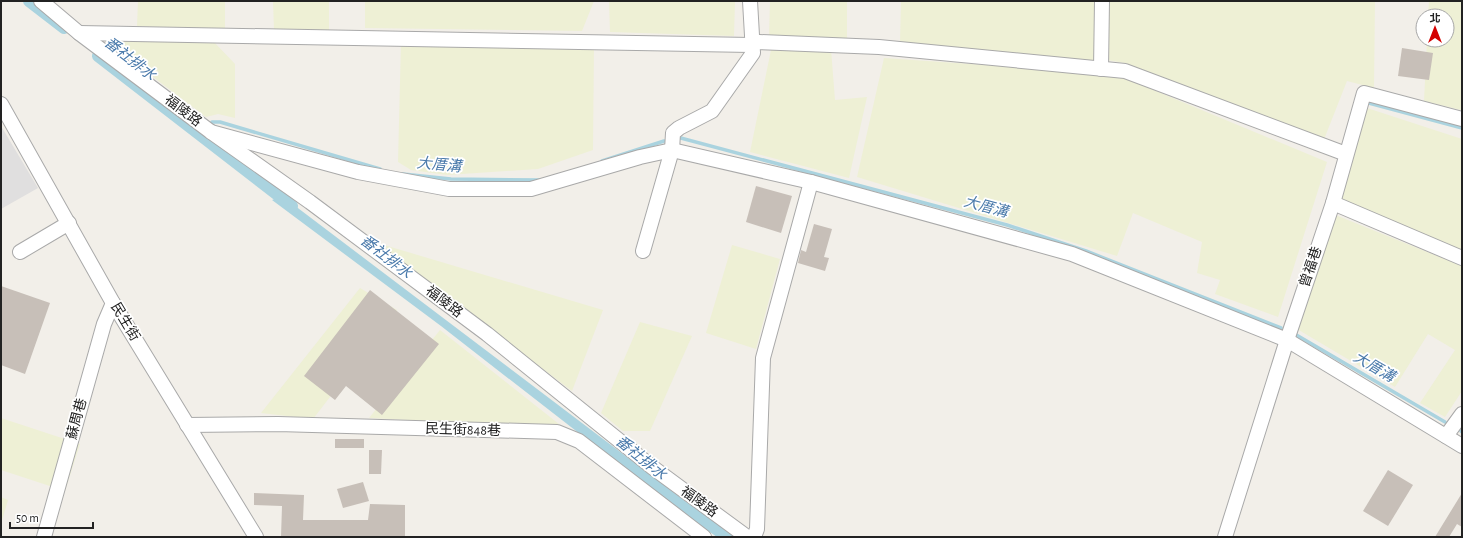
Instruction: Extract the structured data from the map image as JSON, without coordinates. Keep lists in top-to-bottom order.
{
  "streets": {
    "street": [
      "福陵路",
      "曾福巷",
      "民生街",
      "蘇周巷",
      "民生街848巷"
    ]
  },
  "crossings": [
    ["民生街", "蘇周巷"],
    ["民生街", "民生街848巷"]
  ],
  "water": ["番社排水", "大厝溝"],
  "scale_bar": "50 m",
  "north": "top"
}
